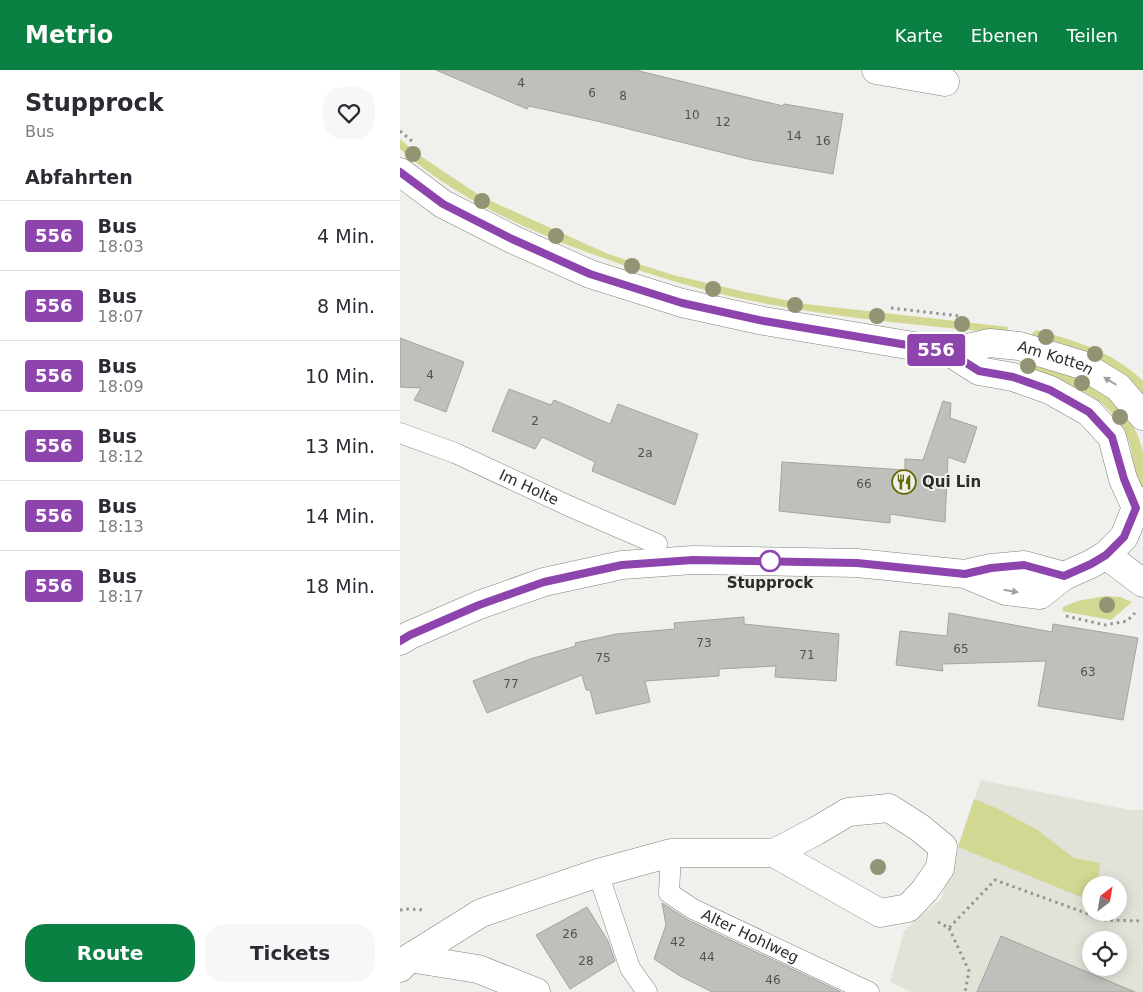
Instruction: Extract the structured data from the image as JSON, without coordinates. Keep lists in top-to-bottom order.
{
  "streets": {
    "main road": ["Am Kotten"],
    "lane": ["Im Holte", "Alter Hohlweg"]
  },
  "places": {
    "restaurant": ["Qui Lin"],
    "other": ["Stupprock"]
  },
  "lines": ["bus line 556"],
  "house_numbers": [
    "4",
    "6",
    "8",
    "10",
    "12",
    "14",
    "16",
    "4",
    "2",
    "2a",
    "66",
    "73",
    "65",
    "71",
    "75",
    "63",
    "77",
    "26",
    "42",
    "44",
    "28",
    "46"
  ],
  "north": "top right",
  "page": {
    "header": "Metrio",
    "nav": ["Karte", "Ebenen", "Teilen"],
    "heading": [
      ["Stupprock", "Bus"],
      "Abfahrten"
    ],
    "on_map": "556",
    "list": [
      {
        "mark": "556",
        "name": "Bus",
        "note": "18:03",
        "value": "4 Min."
      },
      {
        "mark": "556",
        "name": "Bus",
        "note": "18:07",
        "value": "8 Min."
      },
      {
        "mark": "556",
        "name": "Bus",
        "note": "18:09",
        "value": "10 Min."
      },
      {
        "mark": "556",
        "name": "Bus",
        "note": "18:12",
        "value": "13 Min."
      },
      {
        "mark": "556",
        "name": "Bus",
        "note": "18:13",
        "value": "14 Min."
      },
      {
        "mark": "556",
        "name": "Bus",
        "note": "18:17",
        "value": "18 Min."
      }
    ],
    "buttons": ["Route", "Tickets"]
  }
}
